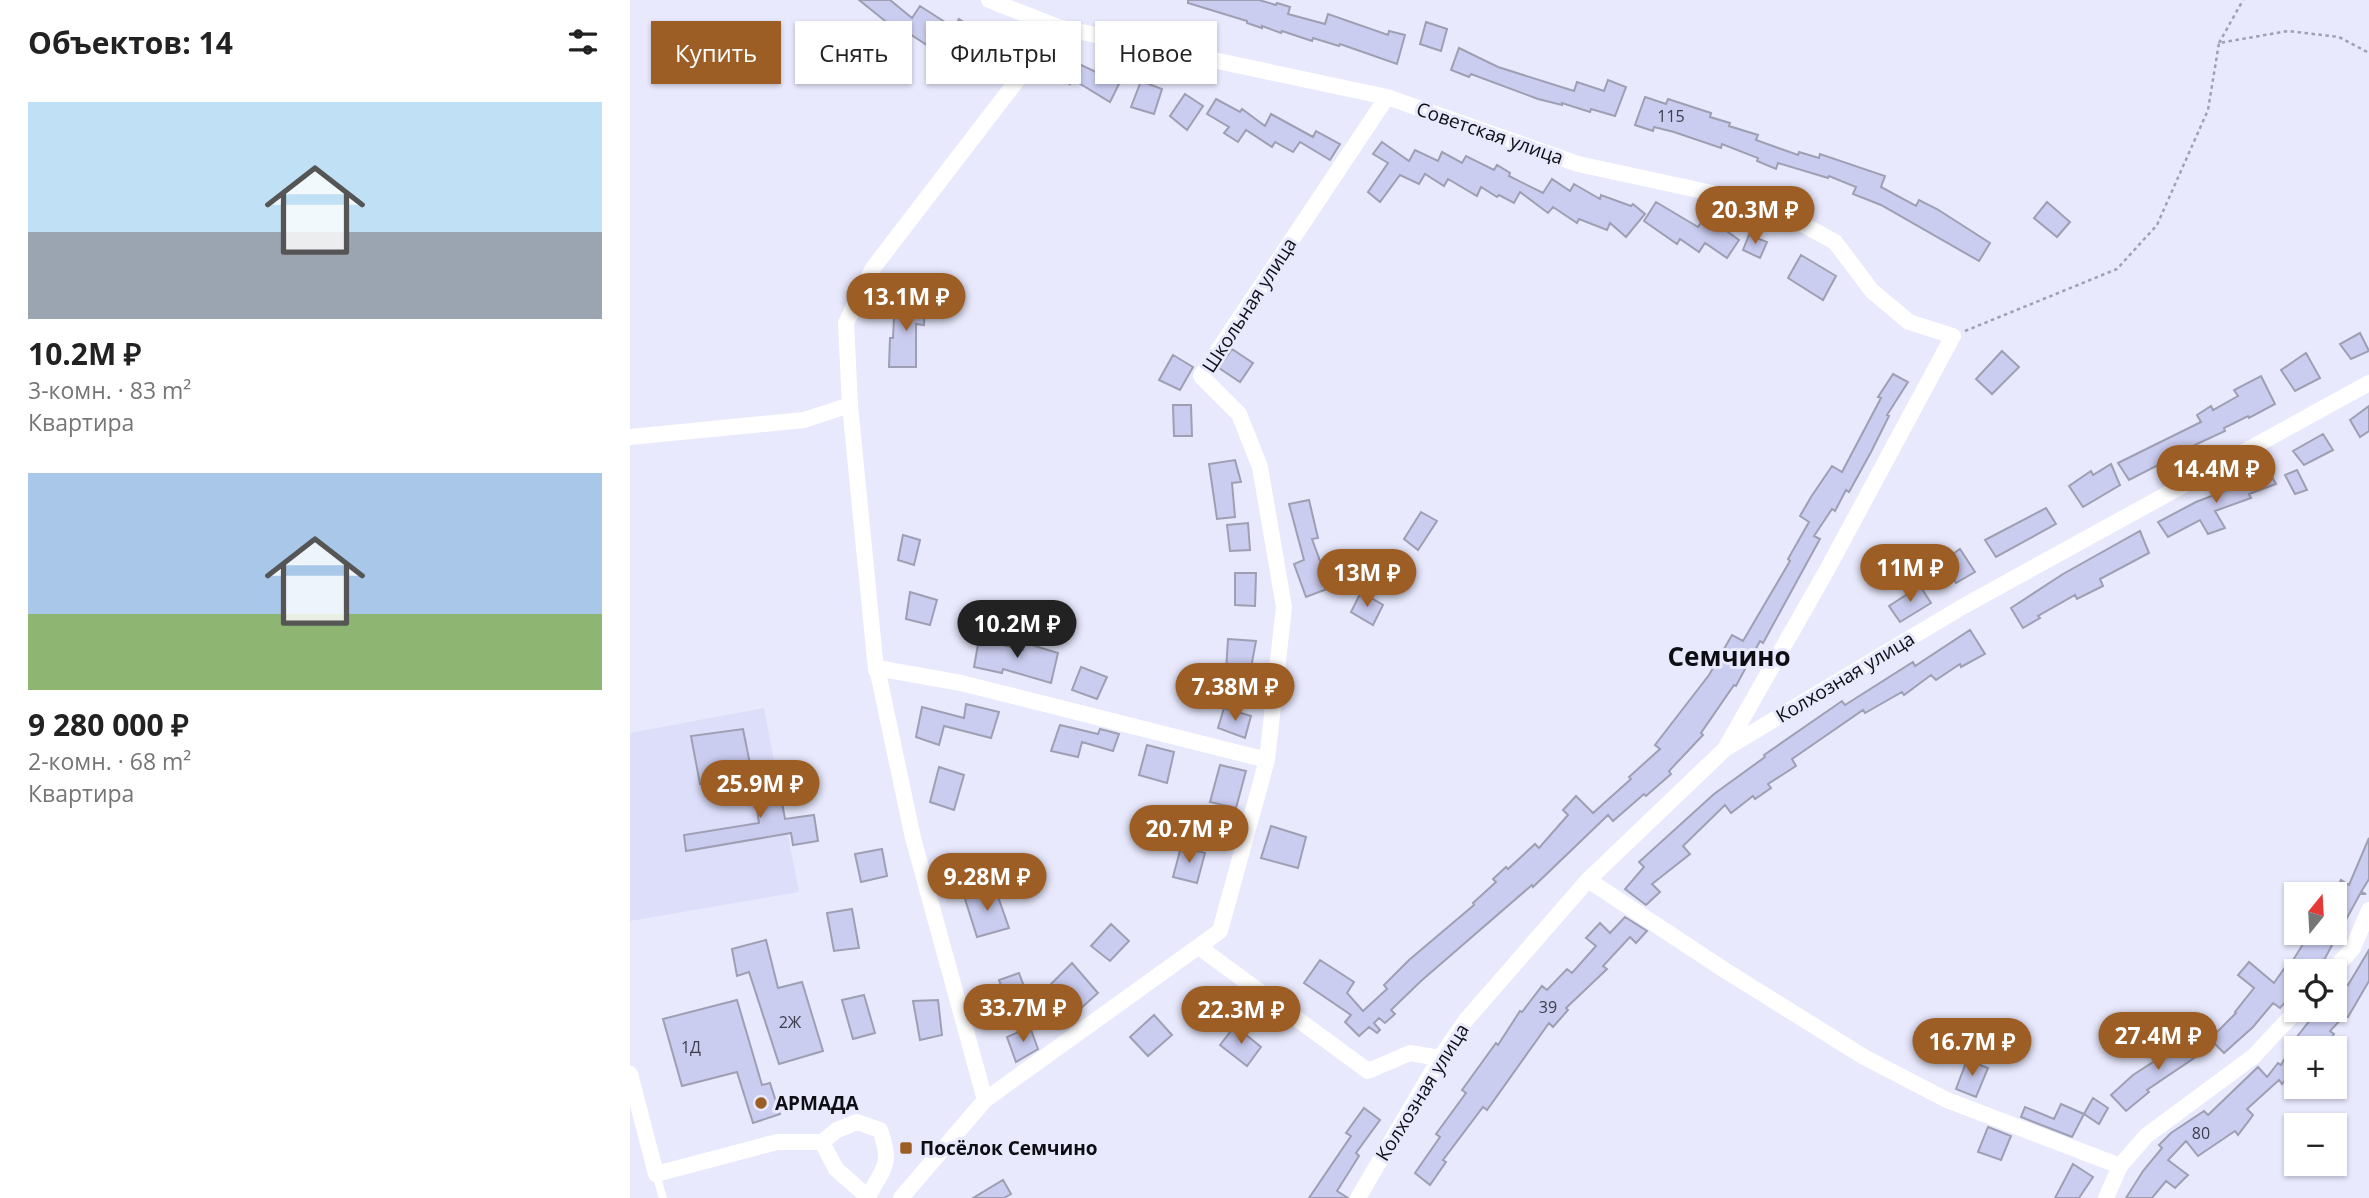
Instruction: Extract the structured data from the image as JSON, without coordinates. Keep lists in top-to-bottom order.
{
  "streets": {
    "street": ["Советская улица", "Школьная улица", "Колхозная улица"]
  },
  "crossings": [
    ["Советская улица", "Школьная улица"],
    ["Советская улица", "Колхозная улица"]
  ],
  "districts": ["Семчино"],
  "places": {
    "other": ["АРМАДА"],
    "transit": ["Посёлок Семчино"]
  },
  "house_numbers": [
    "115",
    "39",
    "2Ж",
    "1Д",
    "80"
  ],
  "north": "top",
  "page": {
    "heading": "Объектов: 14",
    "chip": [
      "Купить",
      "Снять",
      "Фильтры",
      "Новое"
    ],
    "list": [
      {
        "name": "10.2M ₽",
        "note": "3-комн. · 83 m² · Квартира"
      },
      {
        "name": "9 280 000 ₽",
        "note": "2-комн. · 68 m² · Квартира"
      }
    ],
    "price": [
      "20.3M ₽",
      "13.1M ₽",
      "14.4M ₽",
      "11M ₽",
      "13M ₽",
      "10.2M ₽",
      "7.38M ₽",
      "25.9M ₽",
      "20.7M ₽",
      "9.28M ₽",
      "33.7M ₽",
      "22.3M ₽",
      "27.4M ₽",
      "16.7M ₽"
    ],
    "map_buttons": ["+", "−"]
  }
}
